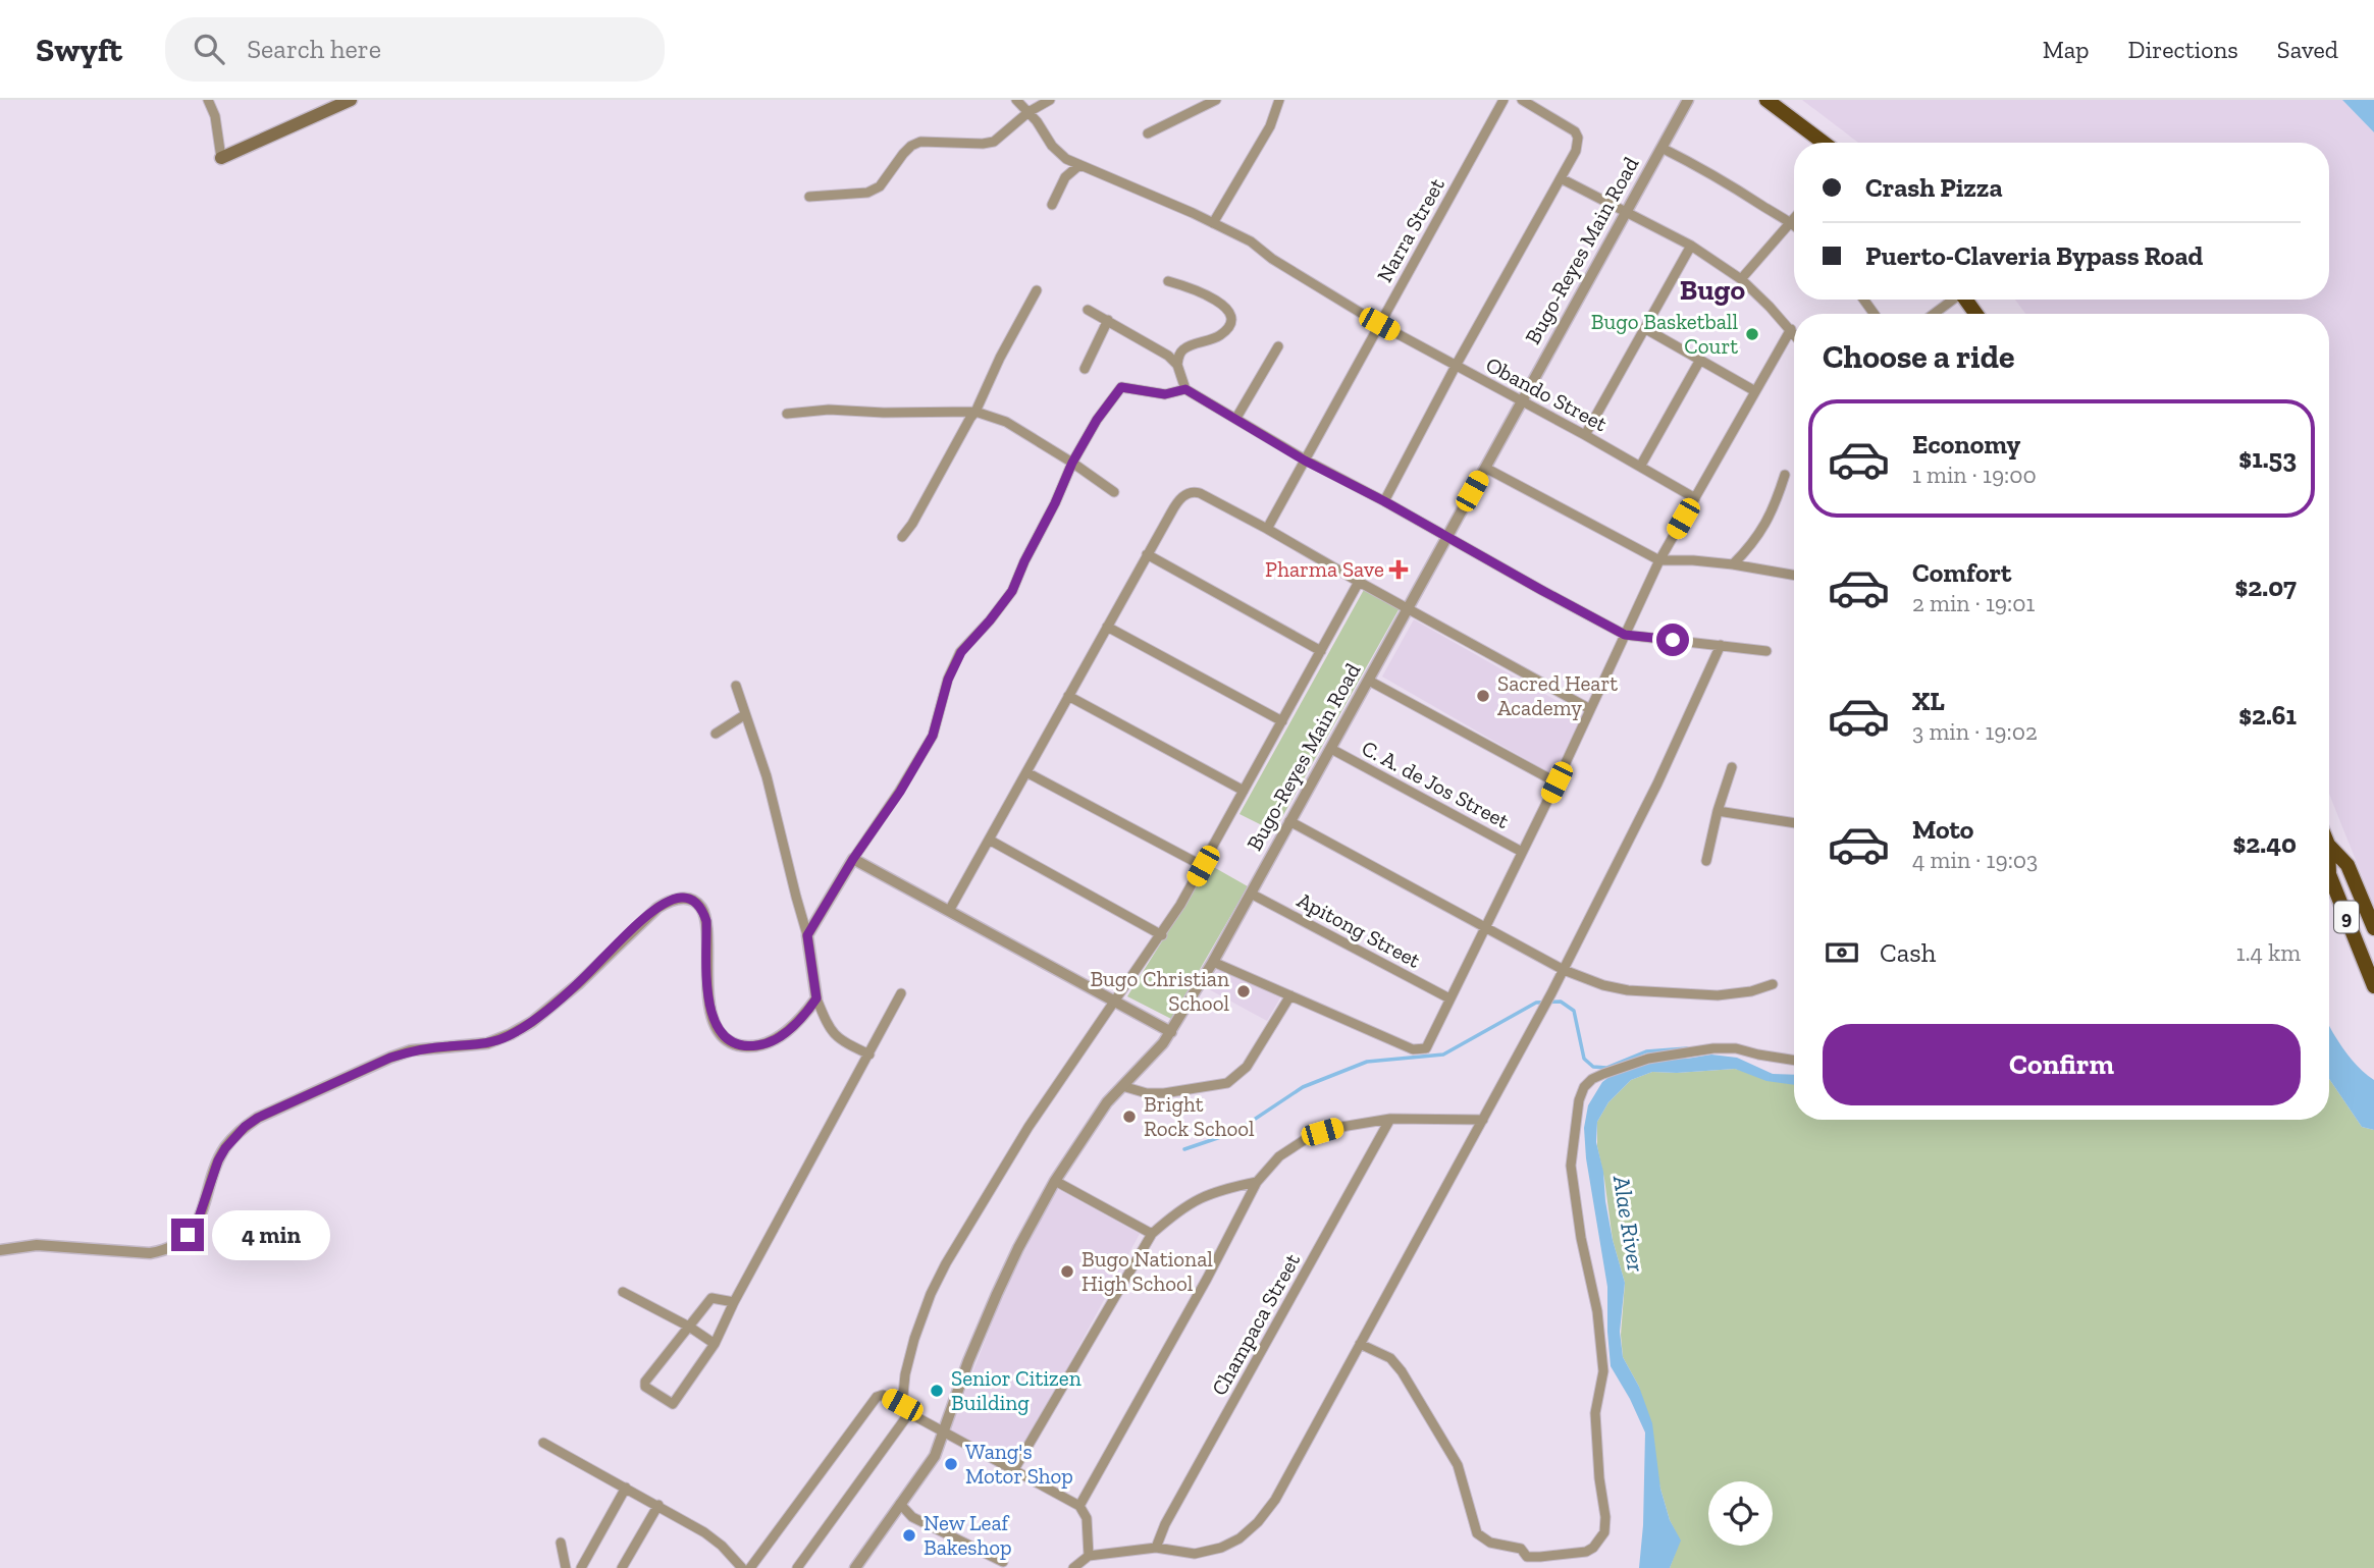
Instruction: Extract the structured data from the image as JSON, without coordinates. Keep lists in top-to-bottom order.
{
  "streets": {
    "highway": ["9"],
    "street": [
      "Narra Street",
      "Bugo-Reyes Main Road",
      "Obando Street",
      "C. A. de Jos Street",
      "Apitong Street",
      "Champaca Street"
    ]
  },
  "crossings": [
    ["Narra Street", "Obando Street"],
    ["Bugo-Reyes Main Road", "Obando Street"],
    ["Bugo-Reyes Main Road", "C. A. de Jos Street"],
    ["Bugo-Reyes Main Road", "Apitong Street"]
  ],
  "districts": ["Bugo"],
  "water": ["Alae River"],
  "places": {
    "other": [
      "Bugo Basketball Court",
      "Sacred Heart Academy",
      "Bugo Christian School",
      "Bright Rock School",
      "Bugo National High School",
      "Senior Citizen Building",
      "Wang's Motor Shop",
      "New Leaf Bakeshop"
    ],
    "health": ["Pharma Save"]
  },
  "page": {
    "header": "Swyft",
    "search": "Search here",
    "nav": ["Map", "Directions", "Saved"],
    "banner": ["Crash Pizza", "Puerto-Claveria Bypass Road"],
    "heading": "Choose a ride",
    "list": [
      {
        "name": "Economy",
        "note": "1 min · 19:00",
        "value": "$1.53"
      },
      {
        "name": "Comfort",
        "note": "2 min · 19:01",
        "value": "$2.07"
      },
      {
        "name": "XL",
        "note": "3 min · 19:02",
        "value": "$2.61"
      },
      {
        "name": "Moto",
        "note": "4 min · 19:03",
        "value": "$2.40"
      }
    ],
    "pay": ["Cash", "1.4 km"],
    "buttons": "Confirm",
    "bubble": "4 min"
  }
}
